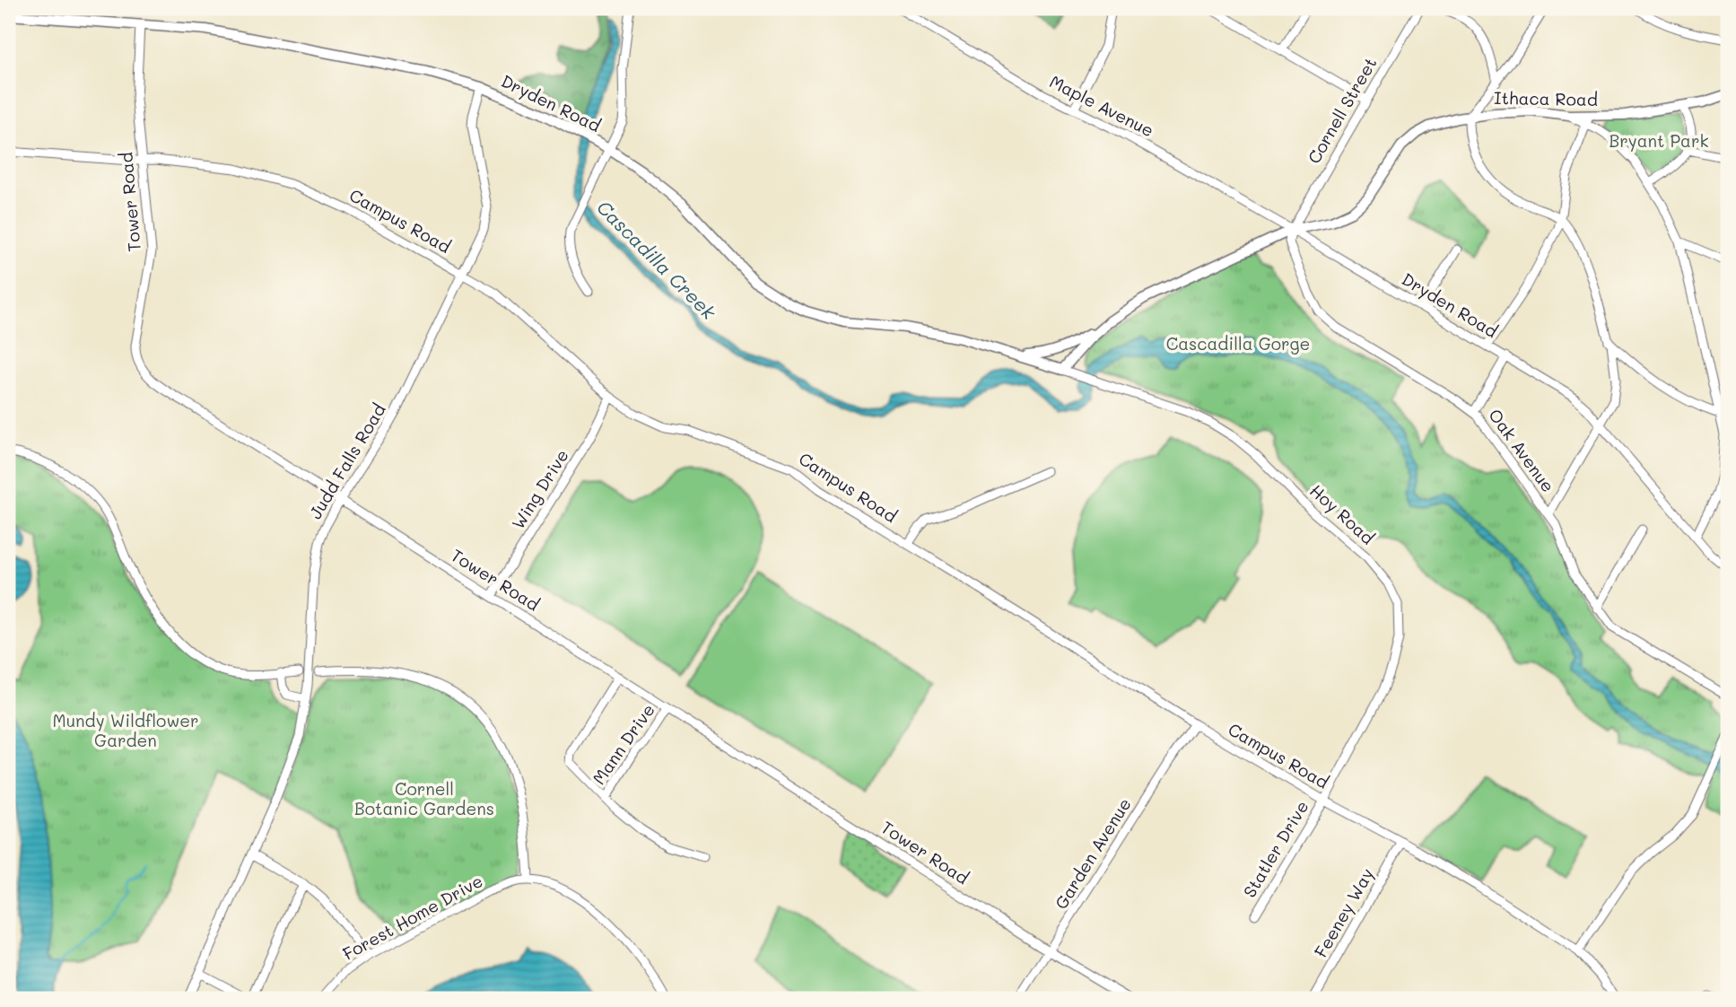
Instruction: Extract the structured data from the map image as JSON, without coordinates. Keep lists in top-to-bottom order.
{
  "streets": {
    "main road": ["Ithaca Road", "Dryden Road"],
    "street": [
      "Maple Avenue",
      "Cornell Street",
      "Tower Road",
      "Campus Road",
      "Oak Avenue",
      "Judd Falls Road",
      "Wing Drive",
      "Hoy Road",
      "Mann Drive",
      "Statler Drive",
      "Garden Avenue",
      "Feeney Way",
      "Forest Home Drive"
    ]
  },
  "crossings": [
    ["Ithaca Road", "Dryden Road"],
    ["Ithaca Road", "Maple Avenue"],
    ["Ithaca Road", "Cornell Street"],
    ["Ithaca Road", "Oak Avenue"],
    ["Dryden Road", "Maple Avenue"],
    ["Dryden Road", "Cornell Street"],
    ["Dryden Road", "Tower Road"],
    ["Dryden Road", "Oak Avenue"],
    ["Dryden Road", "Judd Falls Road"],
    ["Dryden Road", "Hoy Road"],
    ["Maple Avenue", "Cornell Street"],
    ["Maple Avenue", "Oak Avenue"],
    ["Cornell Street", "Oak Avenue"],
    ["Tower Road", "Campus Road"],
    ["Tower Road", "Judd Falls Road"],
    ["Tower Road", "Wing Drive"],
    ["Tower Road", "Mann Drive"],
    ["Tower Road", "Garden Avenue"],
    ["Campus Road", "Judd Falls Road"],
    ["Campus Road", "Wing Drive"],
    ["Campus Road", "Hoy Road"],
    ["Campus Road", "Statler Drive"],
    ["Campus Road", "Garden Avenue"],
    ["Campus Road", "Feeney Way"],
    ["Hoy Road", "Statler Drive"]
  ],
  "water": ["Cascadilla Creek"],
  "parks": [
    "Bryant Park",
    "Cascadilla Gorge",
    "Mundy Wildflower Garden",
    "Cornell Botanic Gardens"
  ]
}
